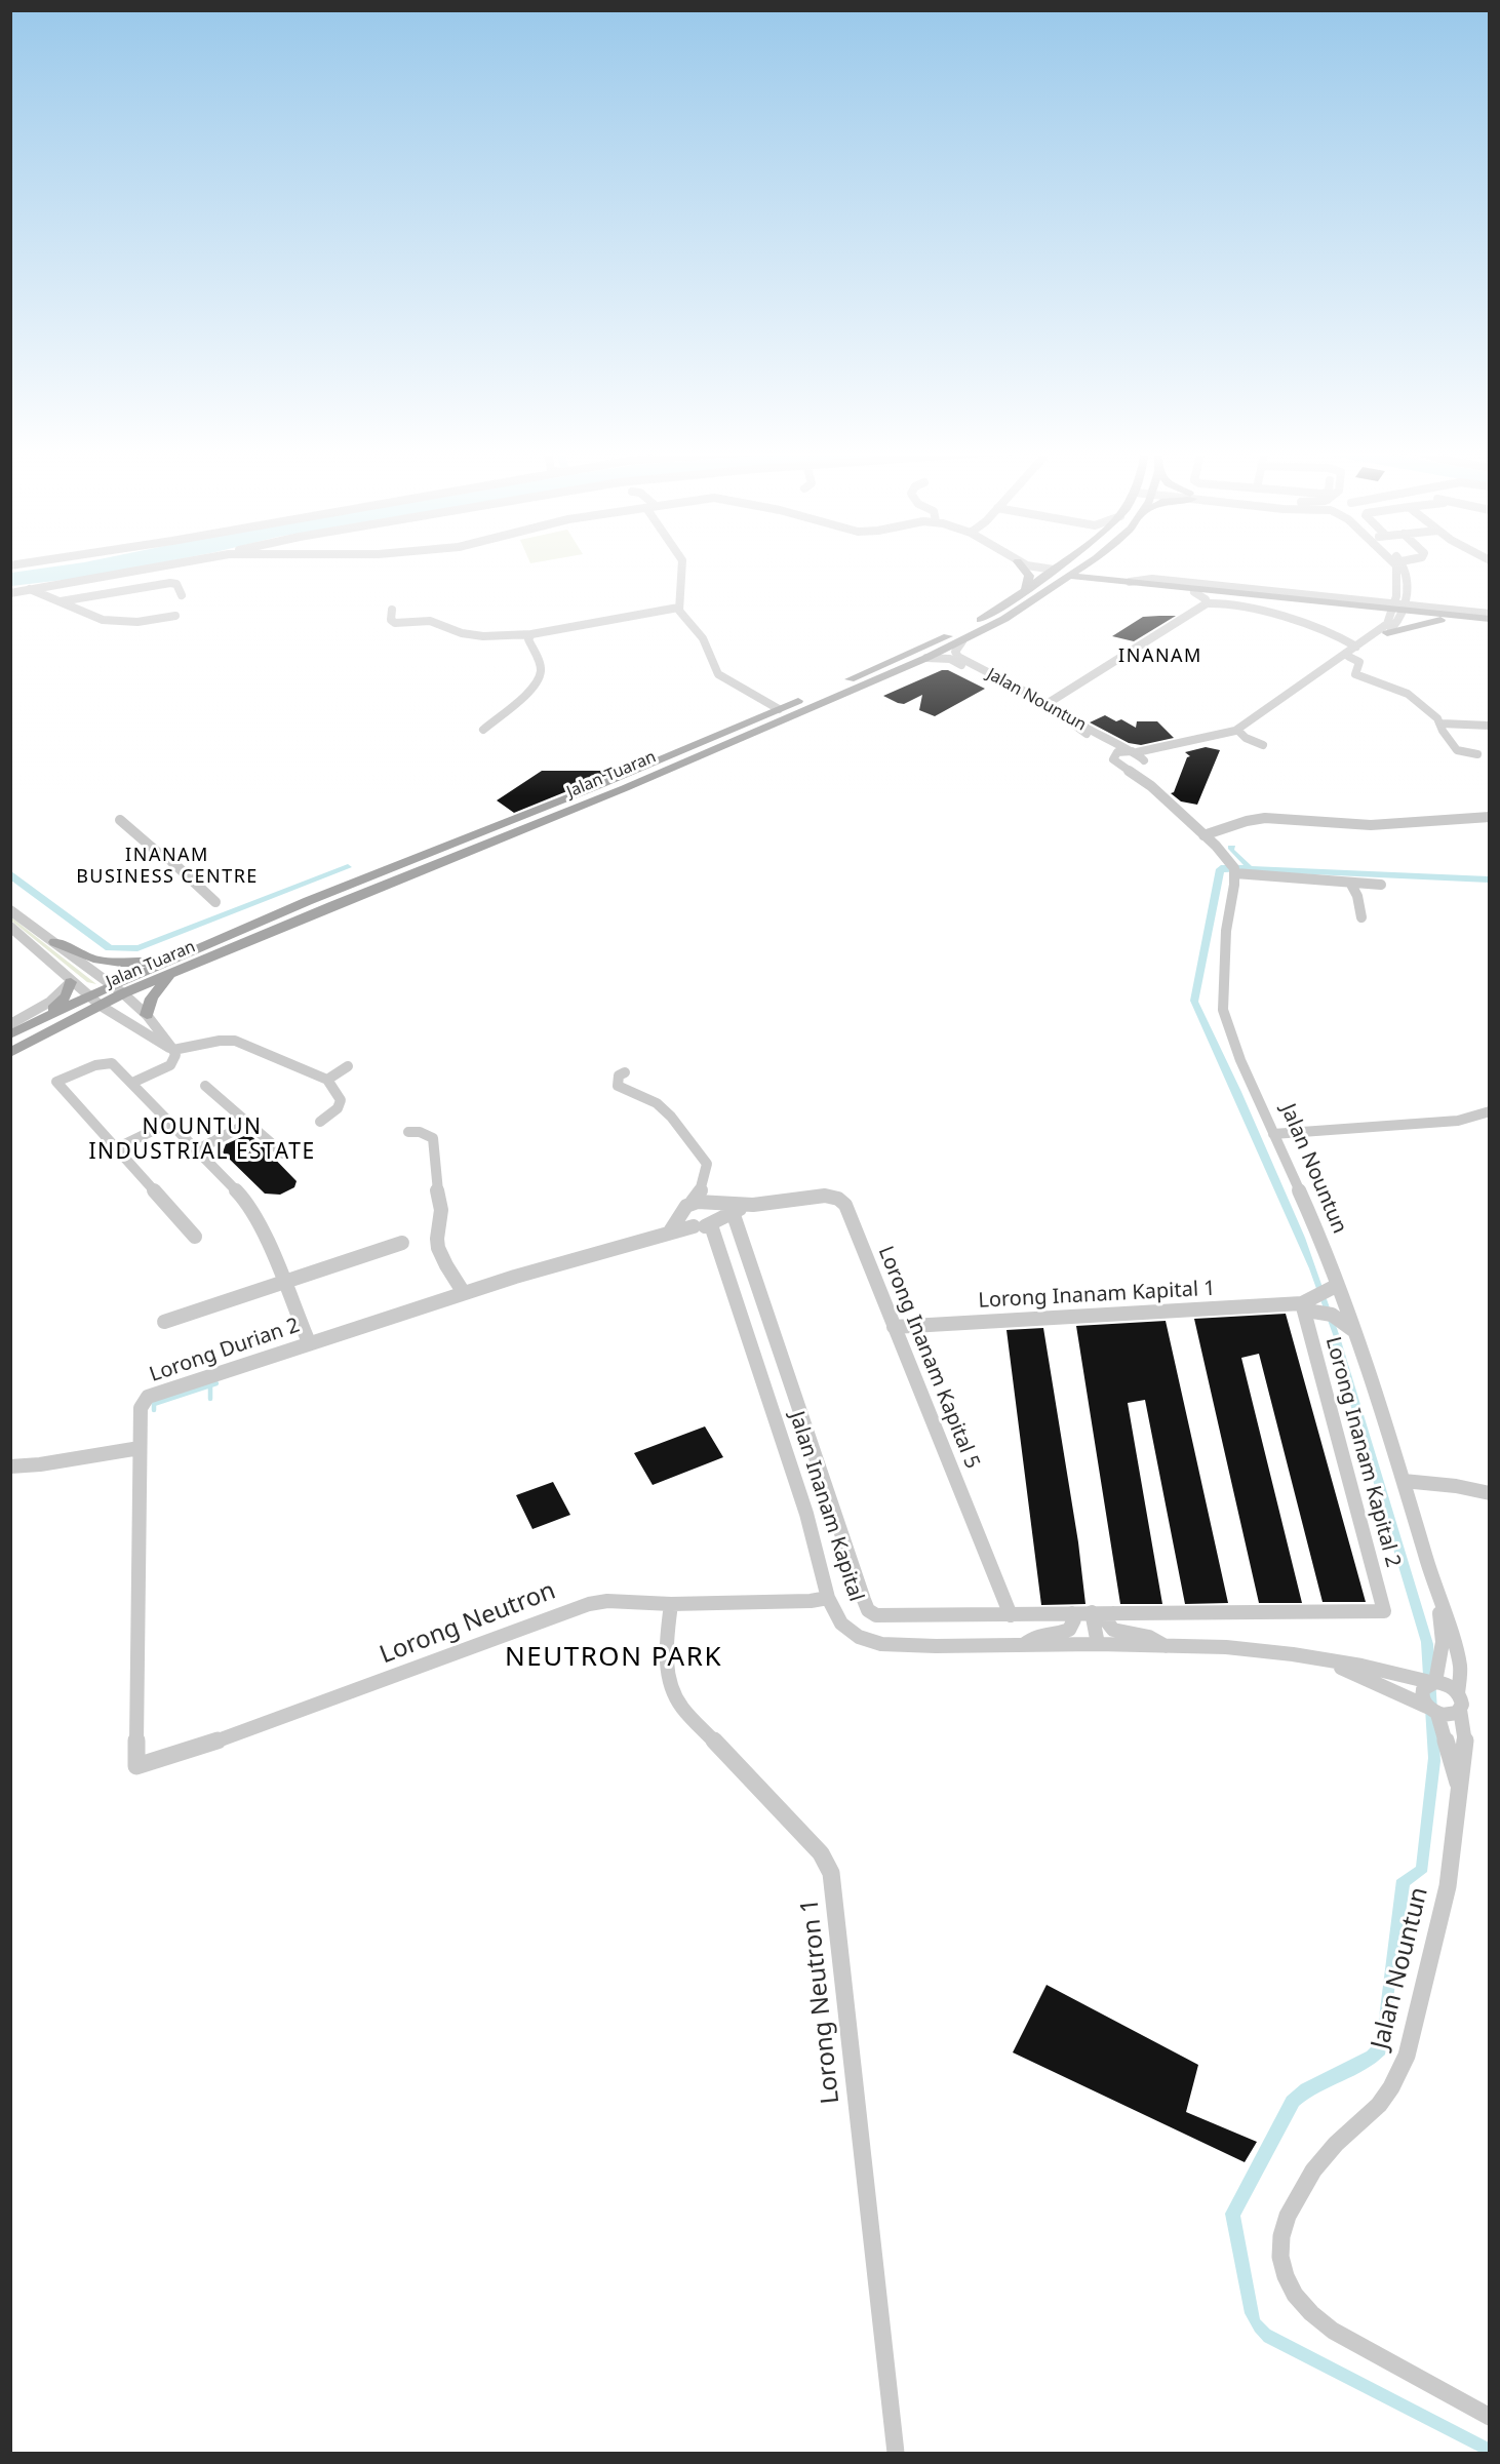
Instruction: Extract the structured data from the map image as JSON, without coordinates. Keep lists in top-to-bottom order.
{
  "streets": {
    "main road": ["Jalan Tuaran"],
    "street": [
      "Jalan Nountun",
      "Lorong Inanam Kapital 1",
      "Lorong Durian 2",
      "Lorong Inanam Kapital 5",
      "Lorong Inanam Kapital 2",
      "Jalan Inanam Kapital",
      "Lorong Neutron",
      "Lorong Neutron 1"
    ]
  },
  "crossings": [
    ["Jalan Nountun", "Jalan Tuaran"],
    ["Jalan Nountun", "Jalan Inanam Kapital"],
    ["Lorong Inanam Kapital 1", "Lorong Inanam Kapital 5"],
    ["Lorong Inanam Kapital 1", "Lorong Inanam Kapital 2"],
    ["Lorong Durian 2", "Lorong Inanam Kapital 5"],
    ["Lorong Durian 2", "Lorong Neutron"],
    ["Lorong Inanam Kapital 5", "Jalan Inanam Kapital"],
    ["Lorong Inanam Kapital 2", "Jalan Inanam Kapital"],
    ["Jalan Inanam Kapital", "Lorong Neutron"],
    ["Lorong Neutron", "Lorong Neutron 1"]
  ],
  "districts": [
    "INANAM",
    "INANAM BUSINESS CENTRE",
    "NOUNTUN INDUSTRIAL ESTATE",
    "NEUTRON PARK"
  ]
}
